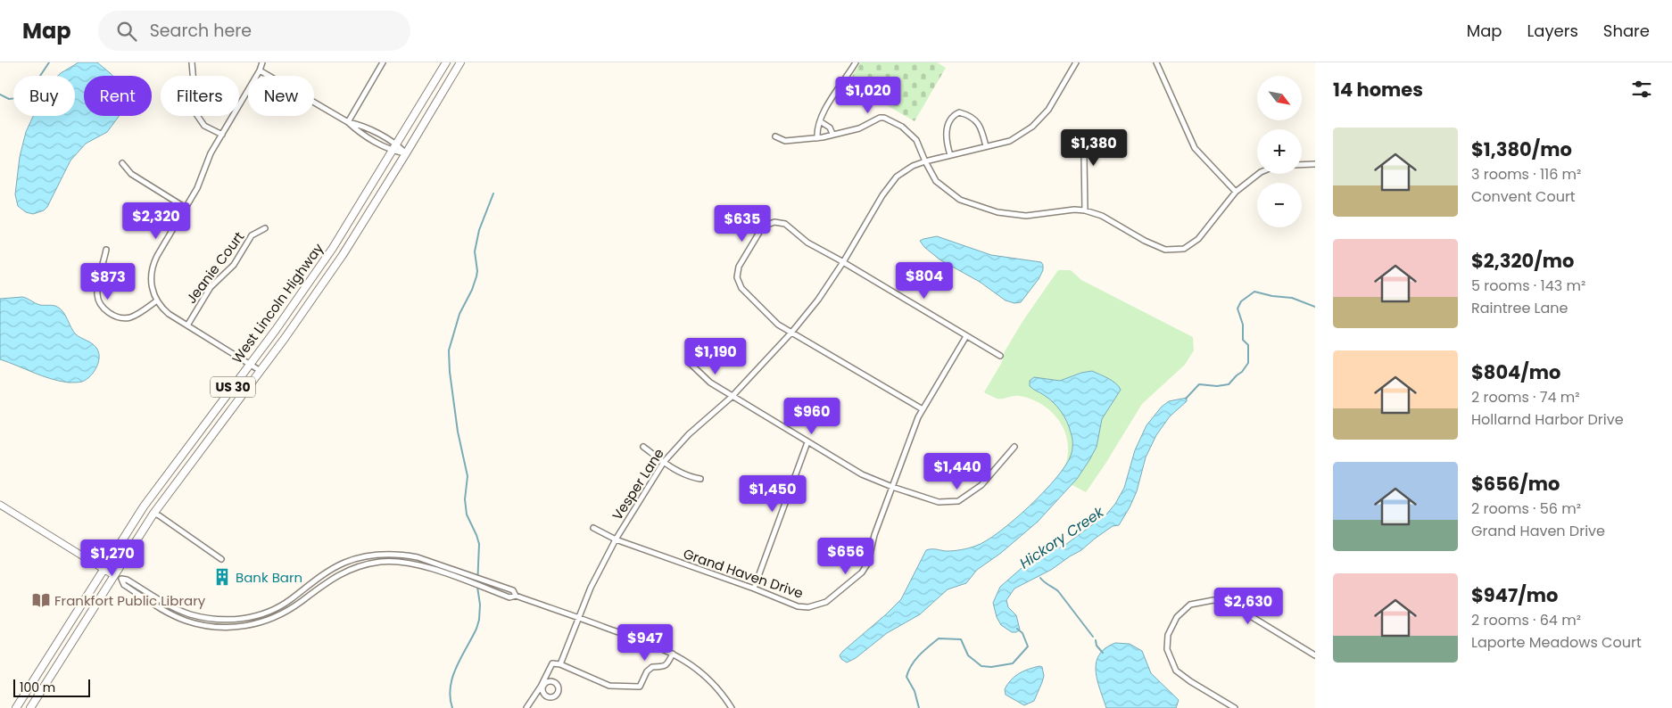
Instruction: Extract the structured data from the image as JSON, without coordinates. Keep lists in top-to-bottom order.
{
  "streets": {
    "main road": ["West Lincoln Highway", "US 30"],
    "street": ["Jeanie Court", "Vesper Lane", "Grand Haven Drive"]
  },
  "crossings": [
    ["Vesper Lane", "Grand Haven Drive"]
  ],
  "water": ["Hickory Creek"],
  "places": {
    "building": ["Bank Barn"],
    "library": ["Frankfort Public Library"]
  },
  "scale_bar": "100 m",
  "north": "bottom right",
  "page": {
    "header": "Map",
    "search": "Search here",
    "nav": ["Map", "Layers", "Share"],
    "heading": "14 homes",
    "map_buttons": ["+", "−"],
    "chip": [
      "Buy",
      "Rent",
      "Filters",
      "New"
    ],
    "price": [
      "$1,020",
      "$1,380",
      "$2,320",
      "$635",
      "$804",
      "$873",
      "$1,190",
      "$960",
      "$1,440",
      "$1,450",
      "$656",
      "$1,270",
      "$2,630",
      "$947"
    ],
    "list": [
      {
        "name": "$1,380/mo",
        "note": "3 rooms · 116 m² · Convent Court"
      },
      {
        "name": "$2,320/mo",
        "note": "5 rooms · 143 m² · Raintree Lane"
      },
      {
        "name": "$804/mo",
        "note": "2 rooms · 74 m² · Hollarnd Harbor Drive"
      },
      {
        "name": "$656/mo",
        "note": "2 rooms · 56 m² · Grand Haven Drive"
      },
      {
        "name": "$947/mo",
        "note": "2 rooms · 64 m² · Laporte Meadows Court"
      }
    ],
    "scale": "100 m"
  }
}
